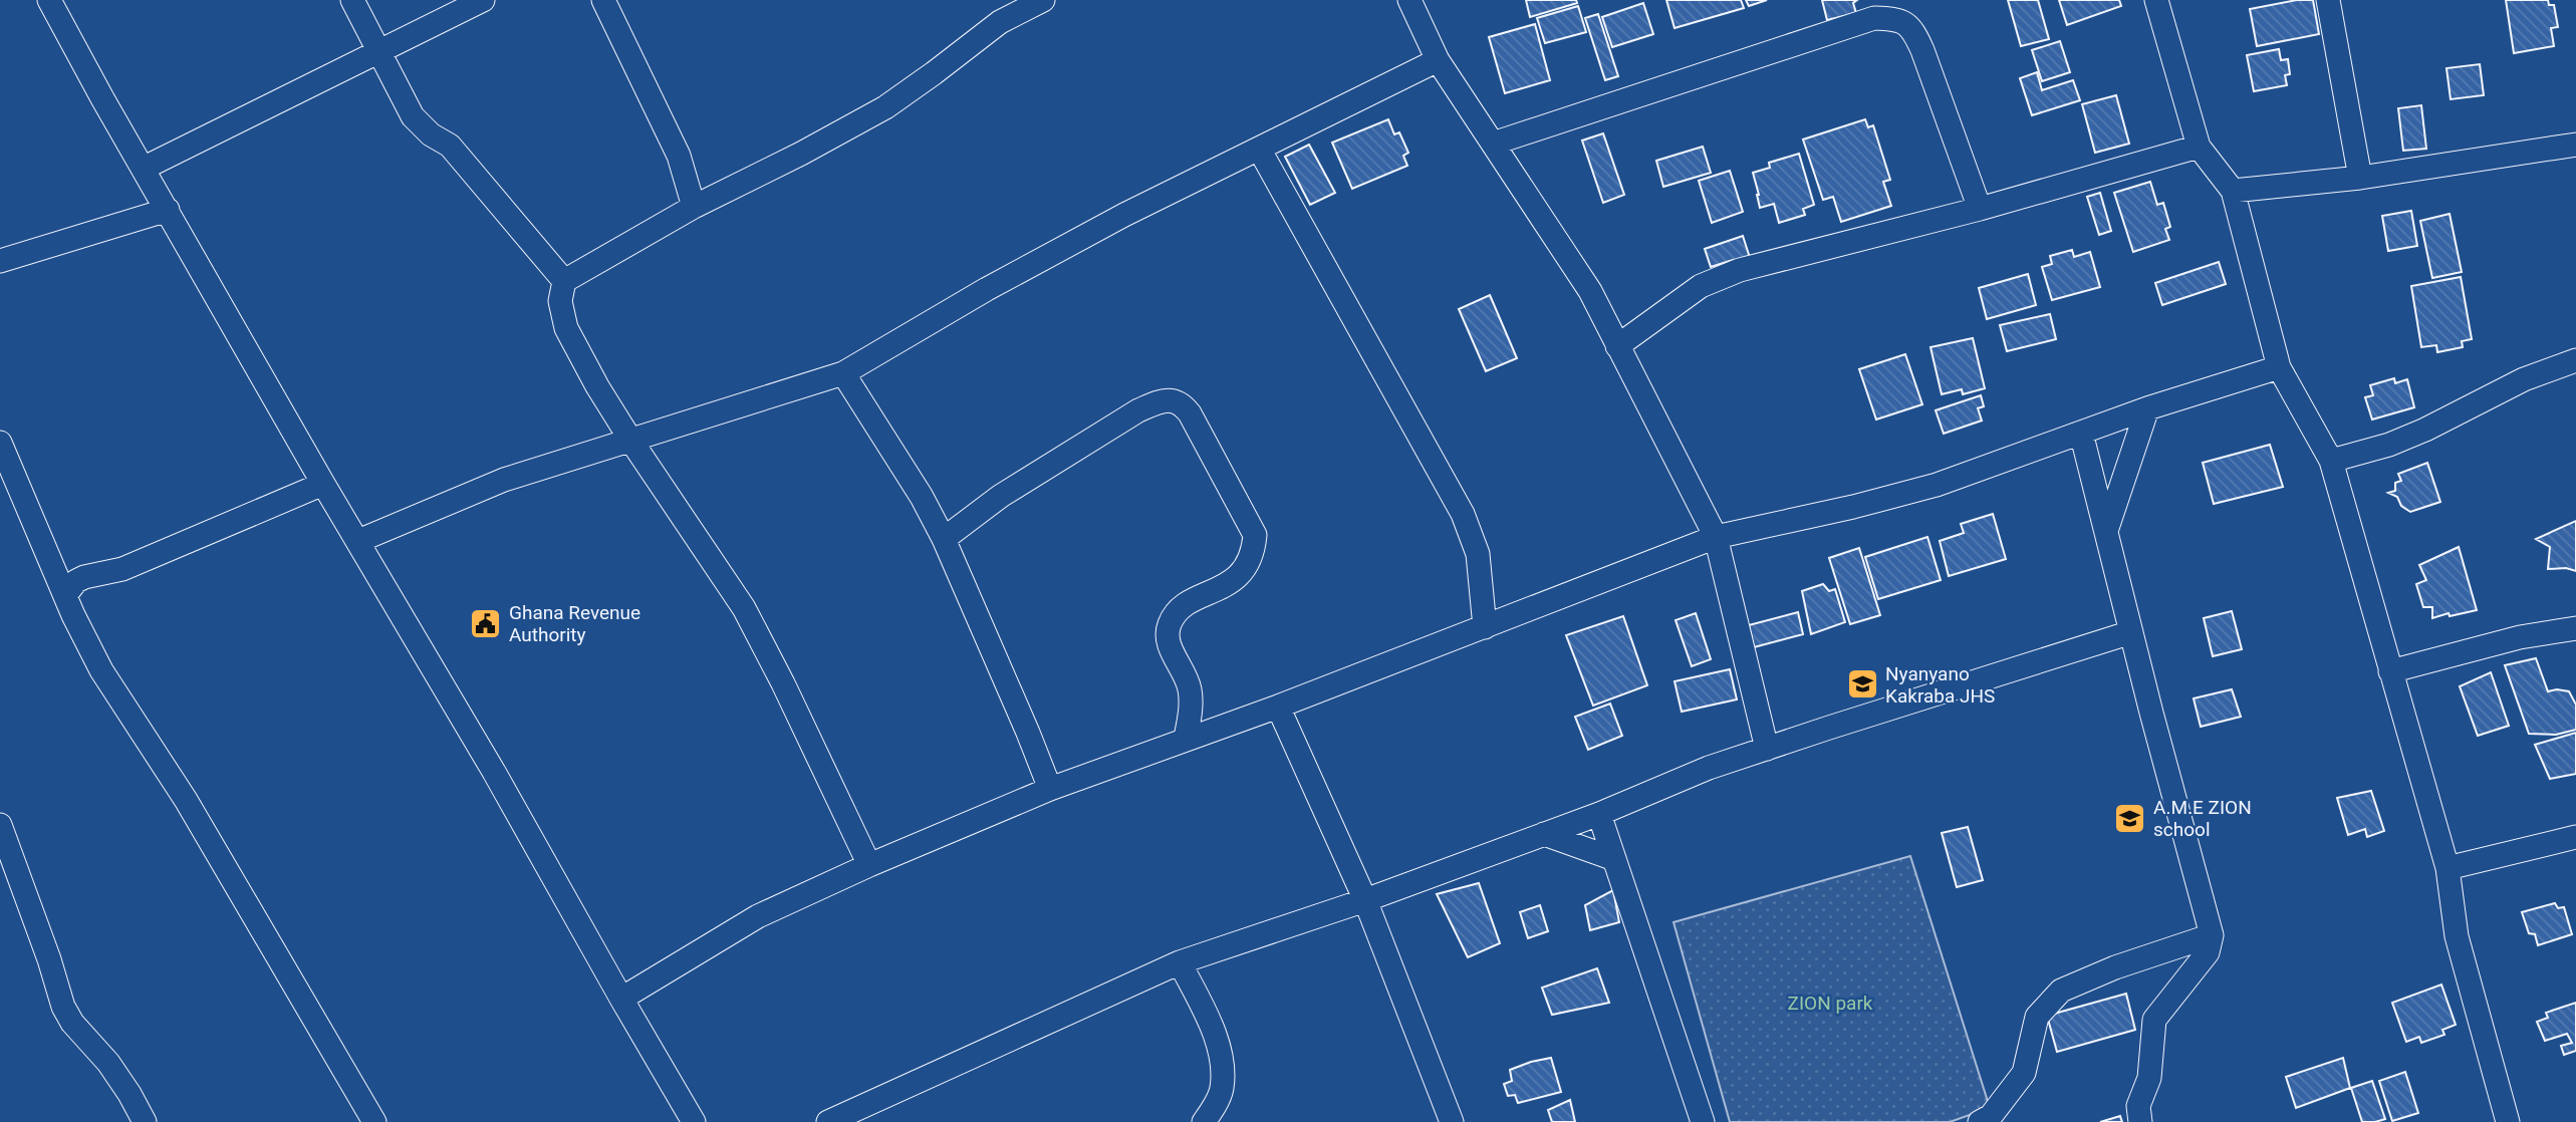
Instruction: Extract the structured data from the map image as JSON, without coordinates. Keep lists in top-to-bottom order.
{
  "parks": ["ZION park"],
  "places": {
    "public building": ["Ghana Revenue Authority"],
    "school or university": ["Nyanyano Kakraba JHS", "A.M.E ZION school"]
  }
}
